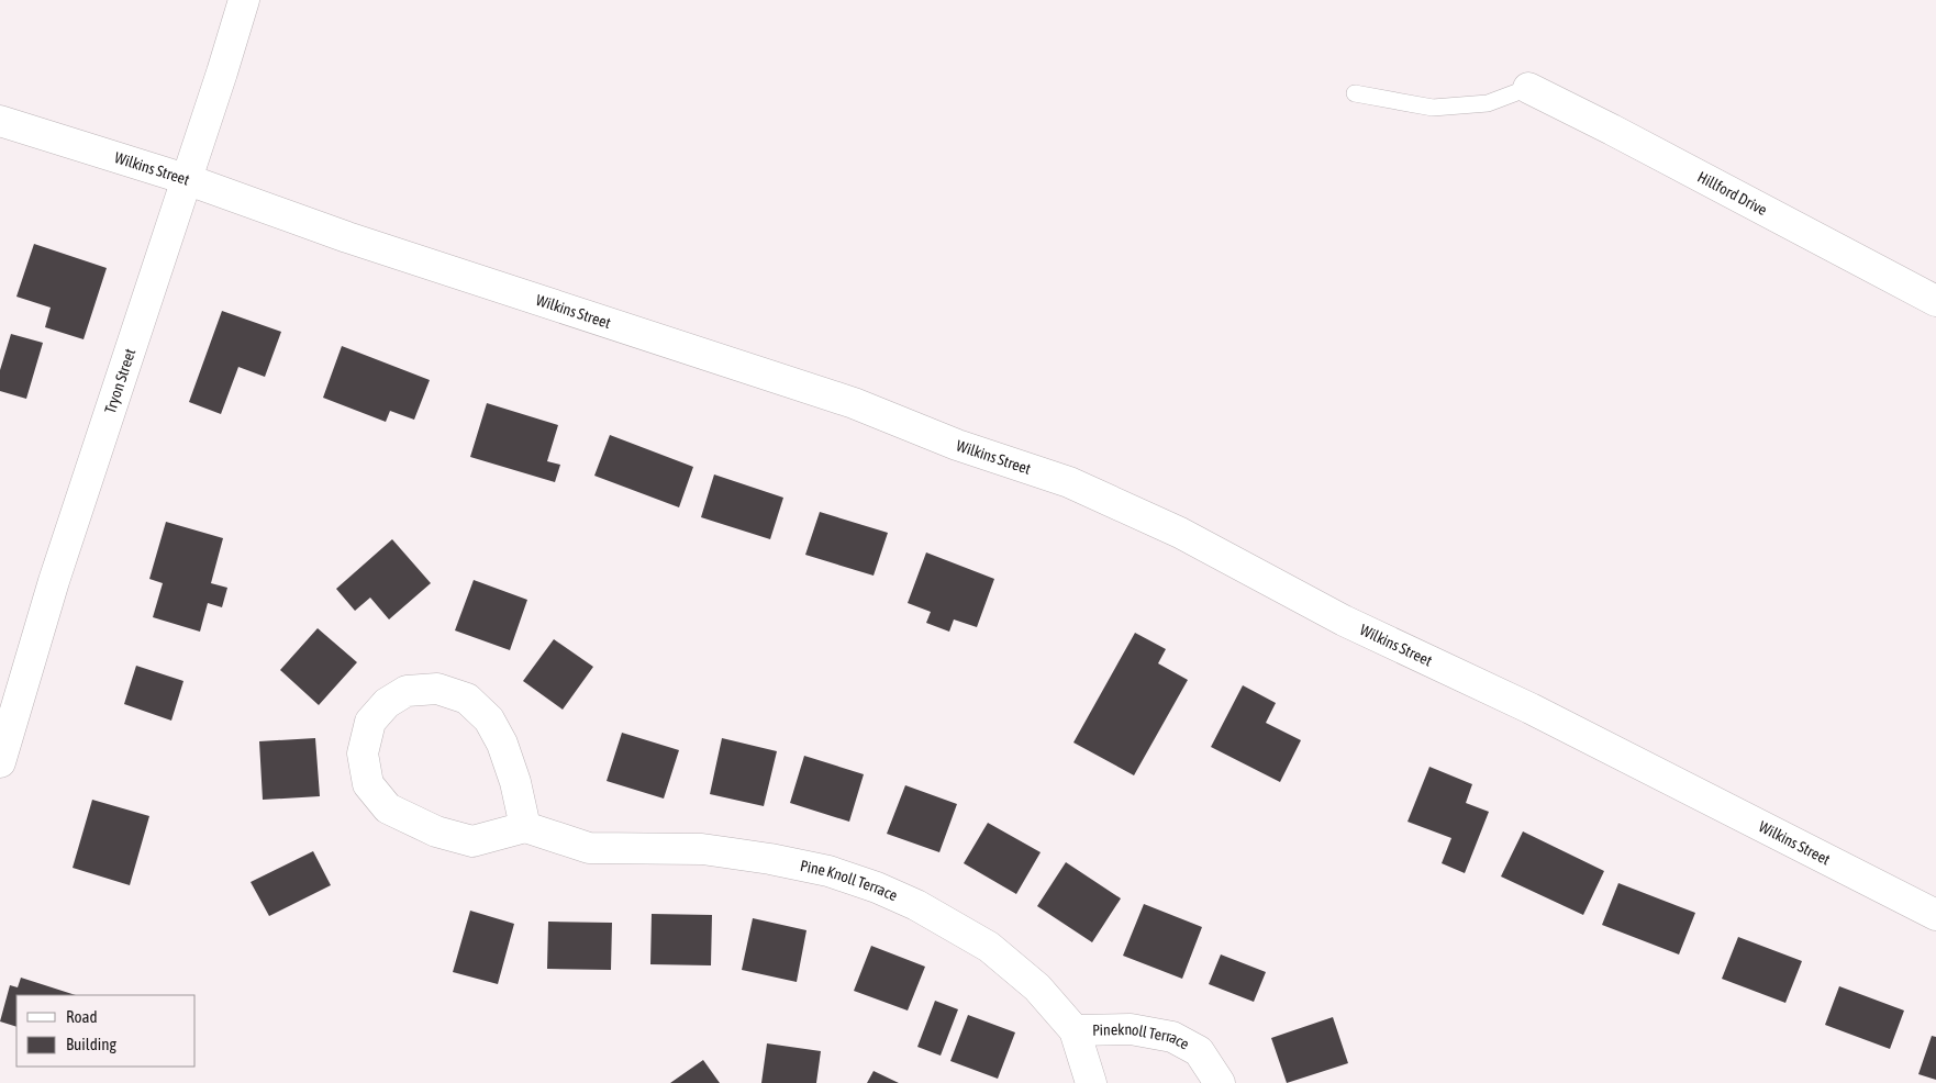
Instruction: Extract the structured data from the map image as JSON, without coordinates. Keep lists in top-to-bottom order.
{
  "streets": {
    "street": [
      "Wilkins Street",
      "Hillford Drive",
      "Tryon Street",
      "Pine Knoll Terrace",
      "Pineknoll Terrace"
    ]
  },
  "crossings": [
    ["Wilkins Street", "Tryon Street"],
    ["Pine Knoll Terrace", "Pineknoll Terrace"]
  ],
  "legend": ["Road", "Building"]
}
